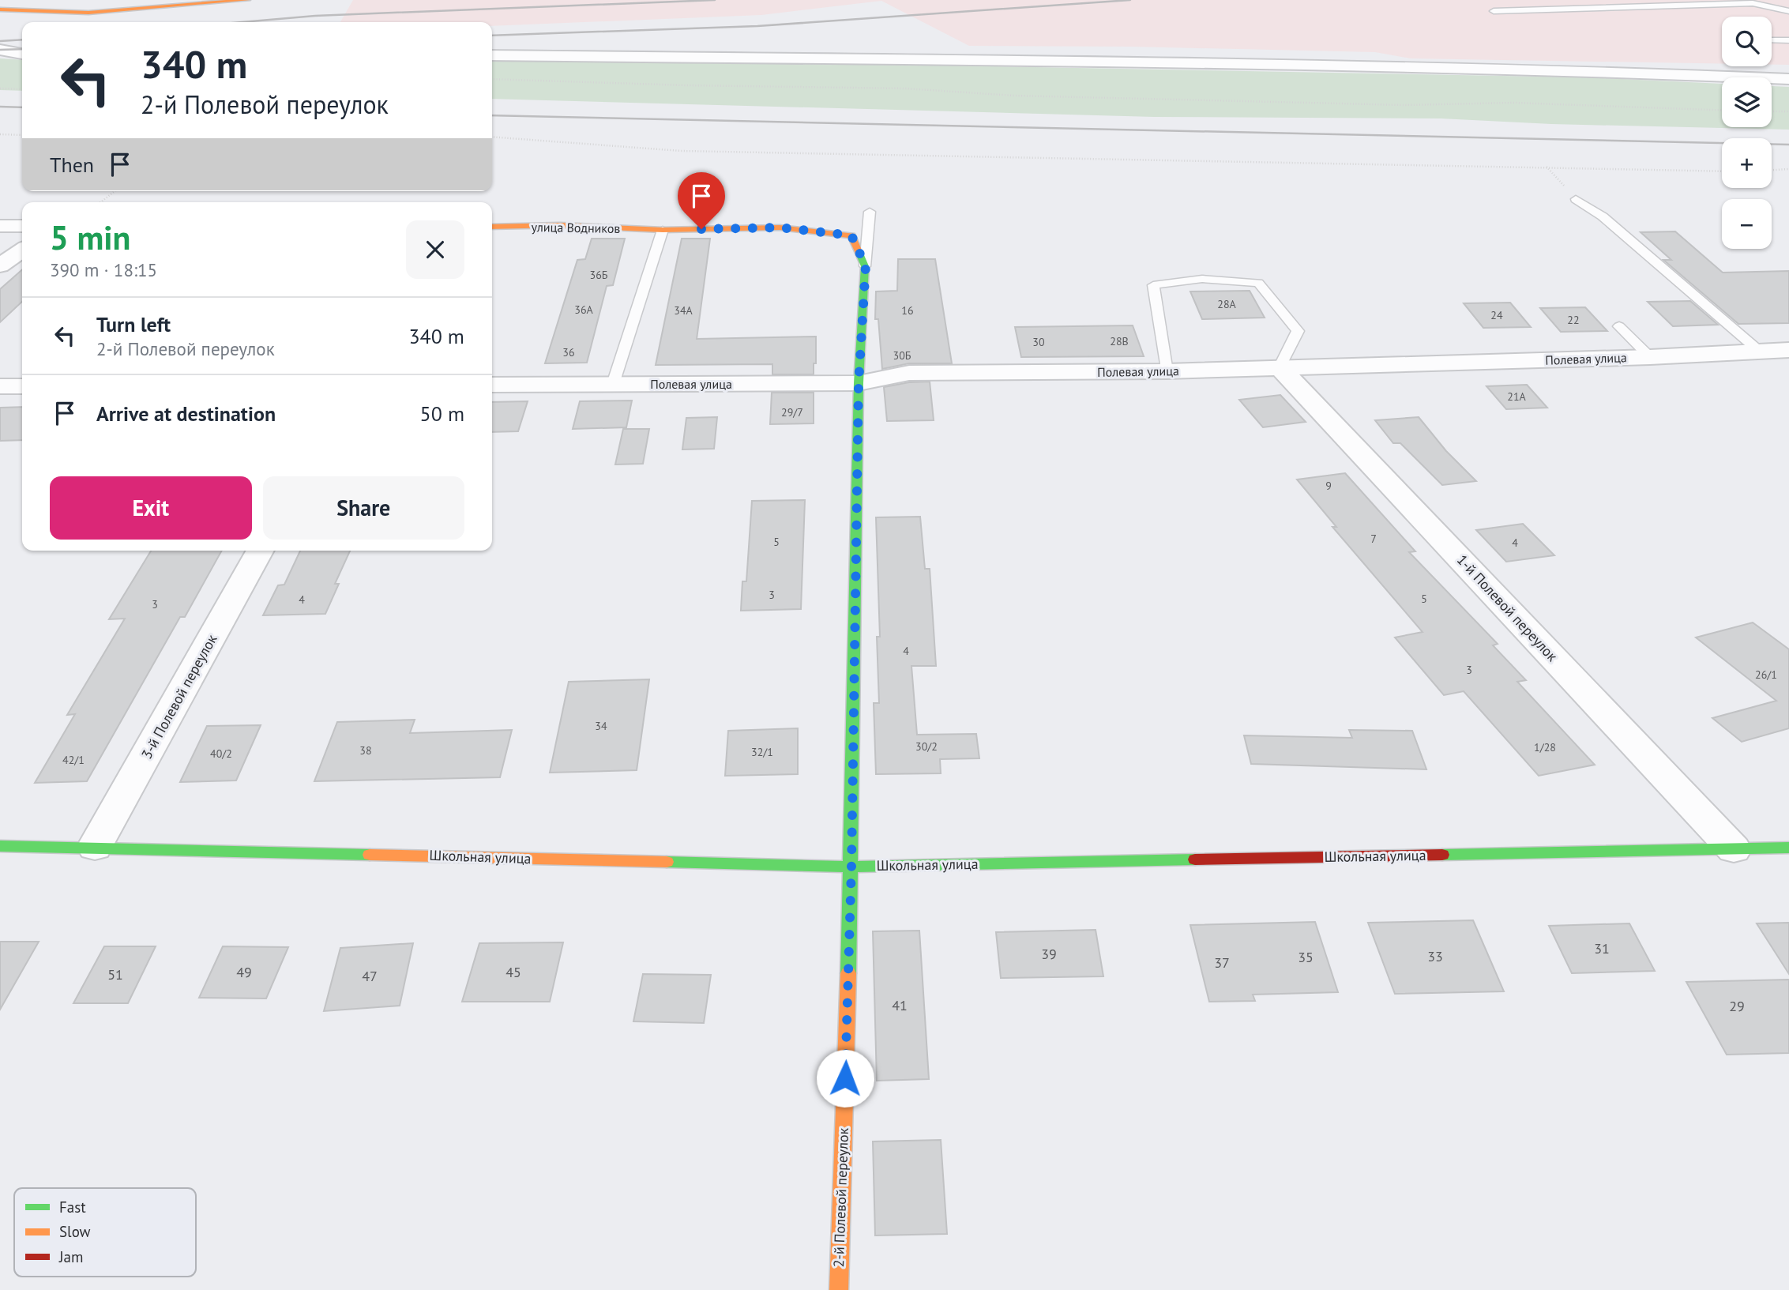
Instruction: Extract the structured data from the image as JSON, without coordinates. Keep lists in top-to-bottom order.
{
  "streets": {
    "street": [
      "улица Водников",
      "Полевая улица",
      "1-й Полевой переулок",
      "3-й Полевой переулок",
      "Школьная улица",
      "2-й Полевой переулок"
    ]
  },
  "crossings": [
    ["улица Водников", "2-й Полевой переулок"],
    ["Полевая улица", "1-й Полевой переулок"],
    ["Полевая улица", "2-й Полевой переулок"],
    ["1-й Полевой переулок", "Школьная улица"],
    ["3-й Полевой переулок", "Школьная улица"],
    ["Школьная улица", "2-й Полевой переулок"]
  ],
  "house_numbers": [
    "36Б",
    "28А",
    "36А",
    "34А",
    "16",
    "24",
    "22",
    "28В",
    "30",
    "36",
    "30Б",
    "21А",
    "29/7",
    "9",
    "7",
    "5",
    "4",
    "3",
    "5",
    "4",
    "3",
    "4",
    "3",
    "26/1",
    "34",
    "30/2",
    "1/28",
    "38",
    "32/1",
    "40/2",
    "42/1",
    "31",
    "39",
    "33",
    "35",
    "37",
    "49",
    "45",
    "51",
    "47",
    "41",
    "29"
  ],
  "legend": ["Fast", "Slow", "Jam"],
  "page": {
    "map_buttons": ["+", "−"],
    "turn": ["340 m", "2-й Полевой переулок"],
    "then": "Then",
    "heading": ["5 min", "390 m · 18:15"],
    "list": [
      {
        "name": "Turn left",
        "note": "2-й Полевой переулок",
        "value": "340 m"
      },
      {
        "name": "Arrive at destination",
        "value": "50 m"
      }
    ],
    "buttons": ["Exit", "Share"]
  }
}
